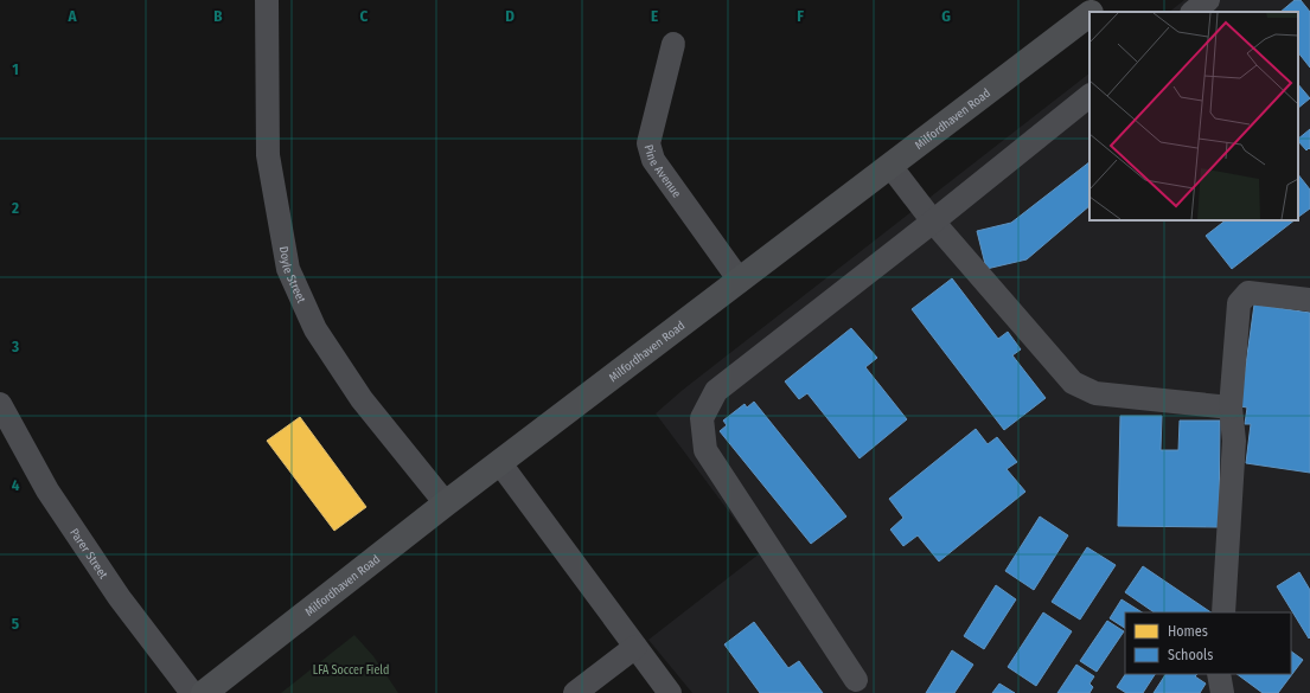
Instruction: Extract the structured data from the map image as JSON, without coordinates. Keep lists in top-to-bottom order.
{
  "streets": {
    "main road": ["Milfordhaven Road"],
    "street": ["Pine Avenue", "Doyle Street", "Parer Street"]
  },
  "crossings": [
    ["Milfordhaven Road", "Pine Avenue"],
    ["Milfordhaven Road", "Doyle Street"]
  ],
  "parks": ["LFA Soccer Field"],
  "legend": ["Homes", "Schools"],
  "grid": {
    "columns": [
      "A",
      "B",
      "C",
      "D",
      "E",
      "F",
      "G"
    ],
    "rows": [
      "1",
      "2",
      "3",
      "4",
      "5"
    ]
  }
}
